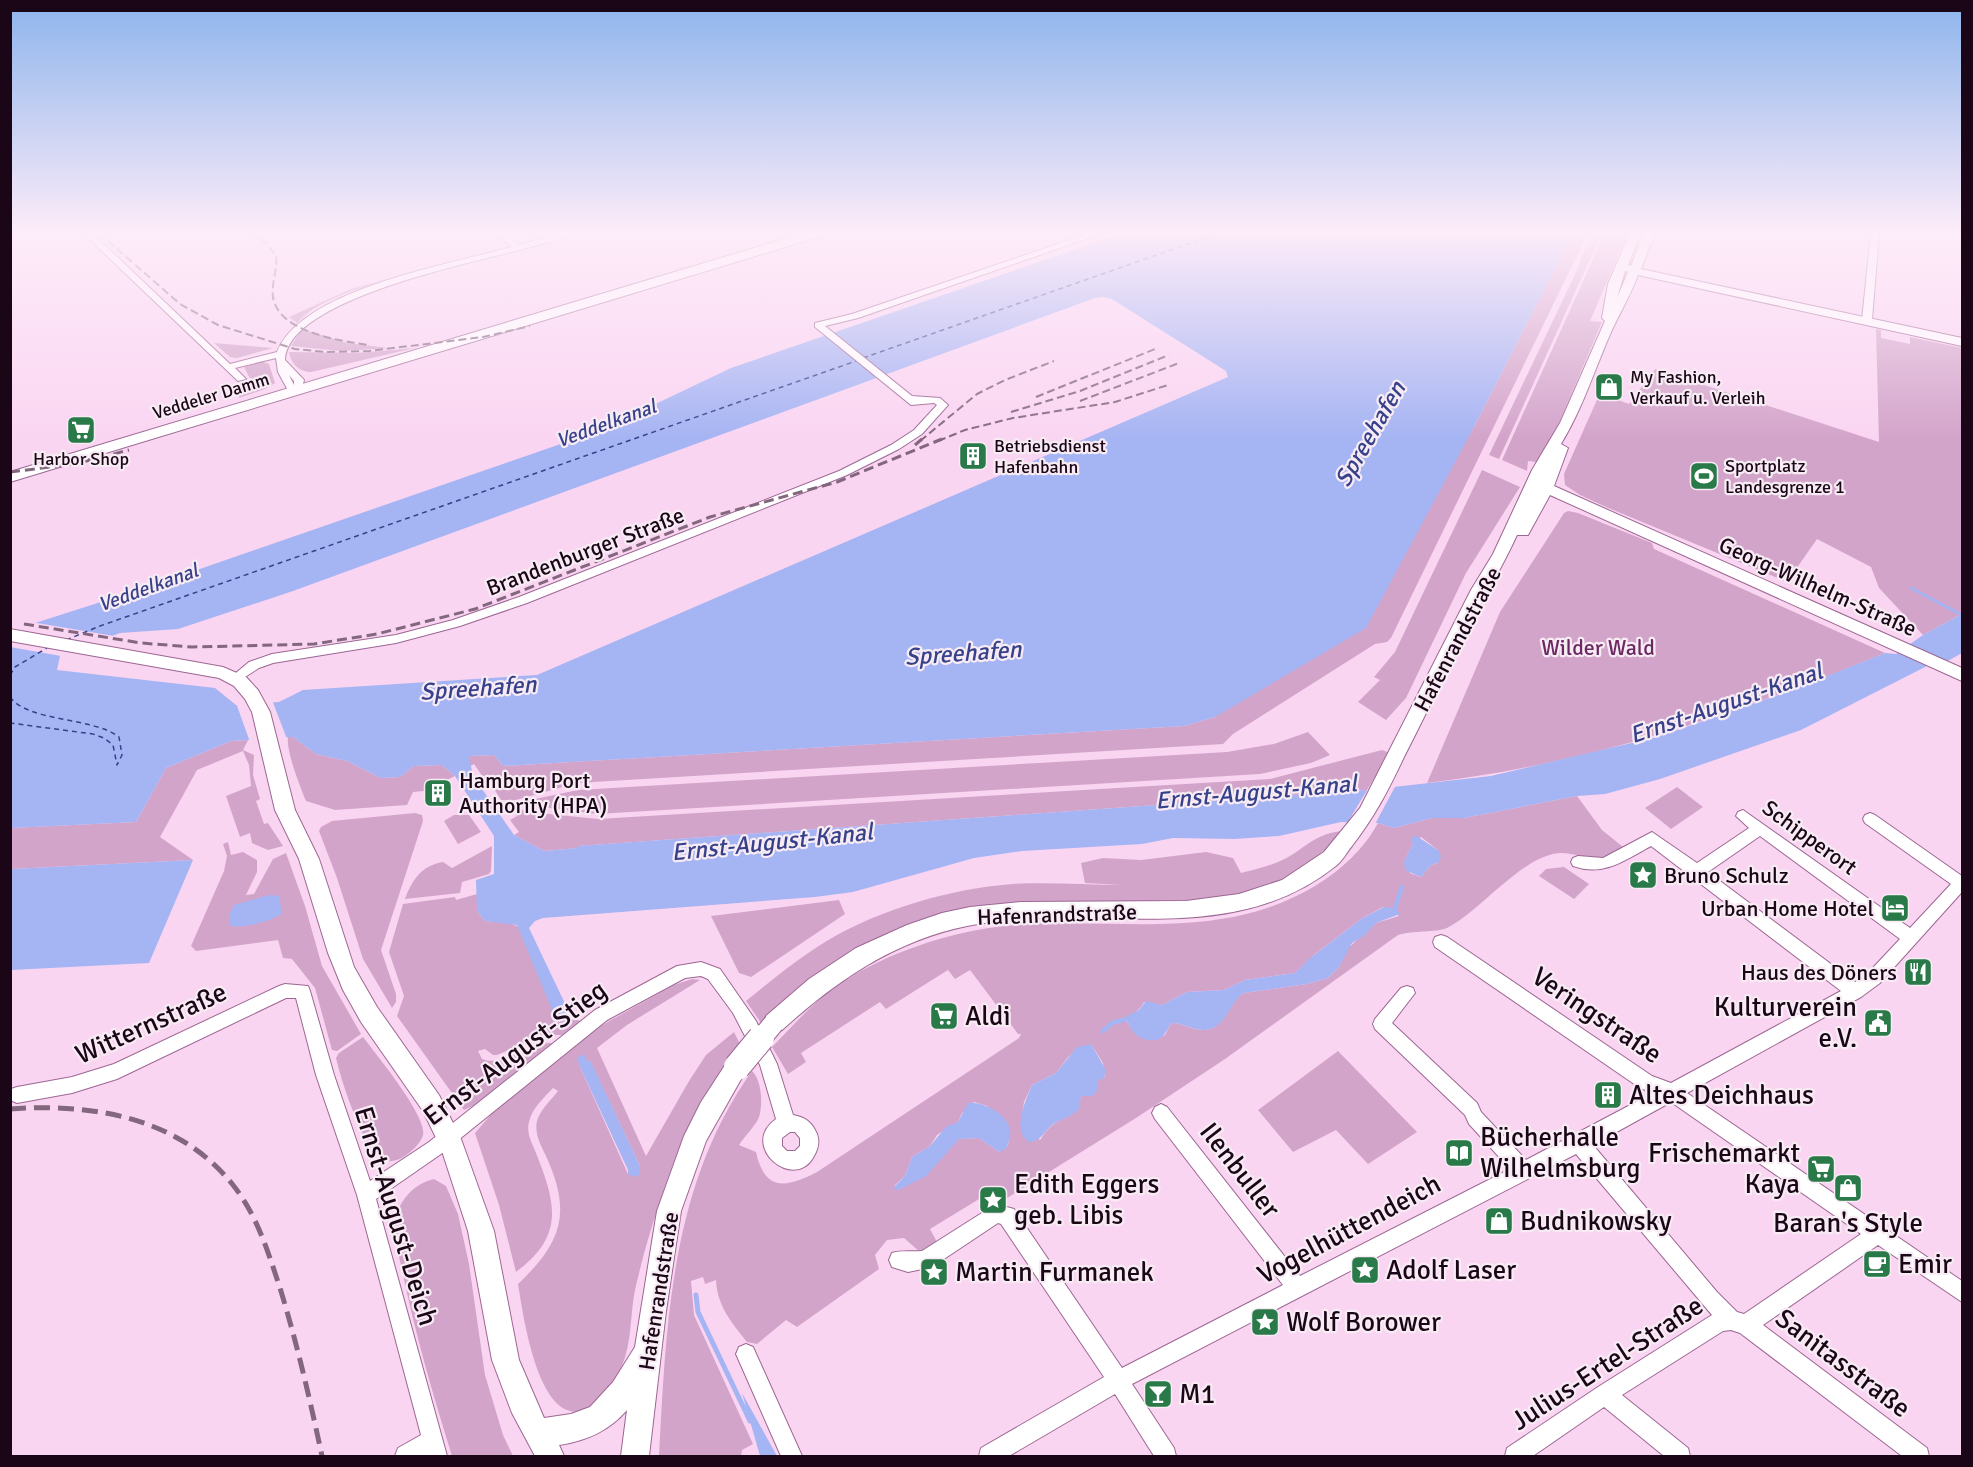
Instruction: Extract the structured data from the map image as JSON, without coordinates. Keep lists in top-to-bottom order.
{
  "streets": {
    "main road": ["Veddeler Damm", "Georg-Wilhelm-Straße", "Hafenrandstraße"],
    "street": [
      "Brandenburger Straße",
      "Schipperort",
      "Veringstraße",
      "Witternstraße",
      "Ernst-August-Stieg",
      "Ilenbuller",
      "Ernst-August-Deich",
      "Vogelhüttendeich",
      "Julius-Ertel-Straße",
      "Sanitasstraße"
    ]
  },
  "crossings": [
    ["Georg-Wilhelm-Straße", "Hafenrandstraße"],
    ["Schipperort", "Vogelhüttendeich"],
    ["Veringstraße", "Vogelhüttendeich"],
    ["Veringstraße", "Julius-Ertel-Straße"],
    ["Witternstraße", "Ernst-August-Deich"],
    ["Ernst-August-Stieg", "Ernst-August-Deich"],
    ["Ilenbuller", "Vogelhüttendeich"],
    ["Vogelhüttendeich", "Sanitasstraße"],
    ["Julius-Ertel-Straße", "Sanitasstraße"]
  ],
  "water": ["Veddelkanal", "Spreehafen", "Ernst-August-Kanal"],
  "parks": ["Wilder Wald"],
  "places": {
    "shop": ["My Fashion, Verkauf u. Verleih", "Baran's Style", "Budnikowsky"],
    "supermarket": ["Harbor Shop", "Aldi", "Frischemarkt Kaya"],
    "building": ["Betriebsdienst Hafenbahn", "Hamburg Port Authority (HPA)", "Altes Deichhaus"],
    "sports": ["Sportplatz Landesgrenze 1"],
    "place": [
      "Bruno Schulz",
      "Edith Eggers geb. Libis",
      "Adolf Laser",
      "Martin Furmanek",
      "Wolf Borower"
    ],
    "hotel": ["Urban Home Hotel"],
    "restaurant": ["Haus des Döners"],
    "public building": ["Kulturverein e.V."],
    "library": ["Bücherhalle Wilhelmsburg"],
    "cafe": ["Emir"],
    "bar": ["M1"]
  }
}
